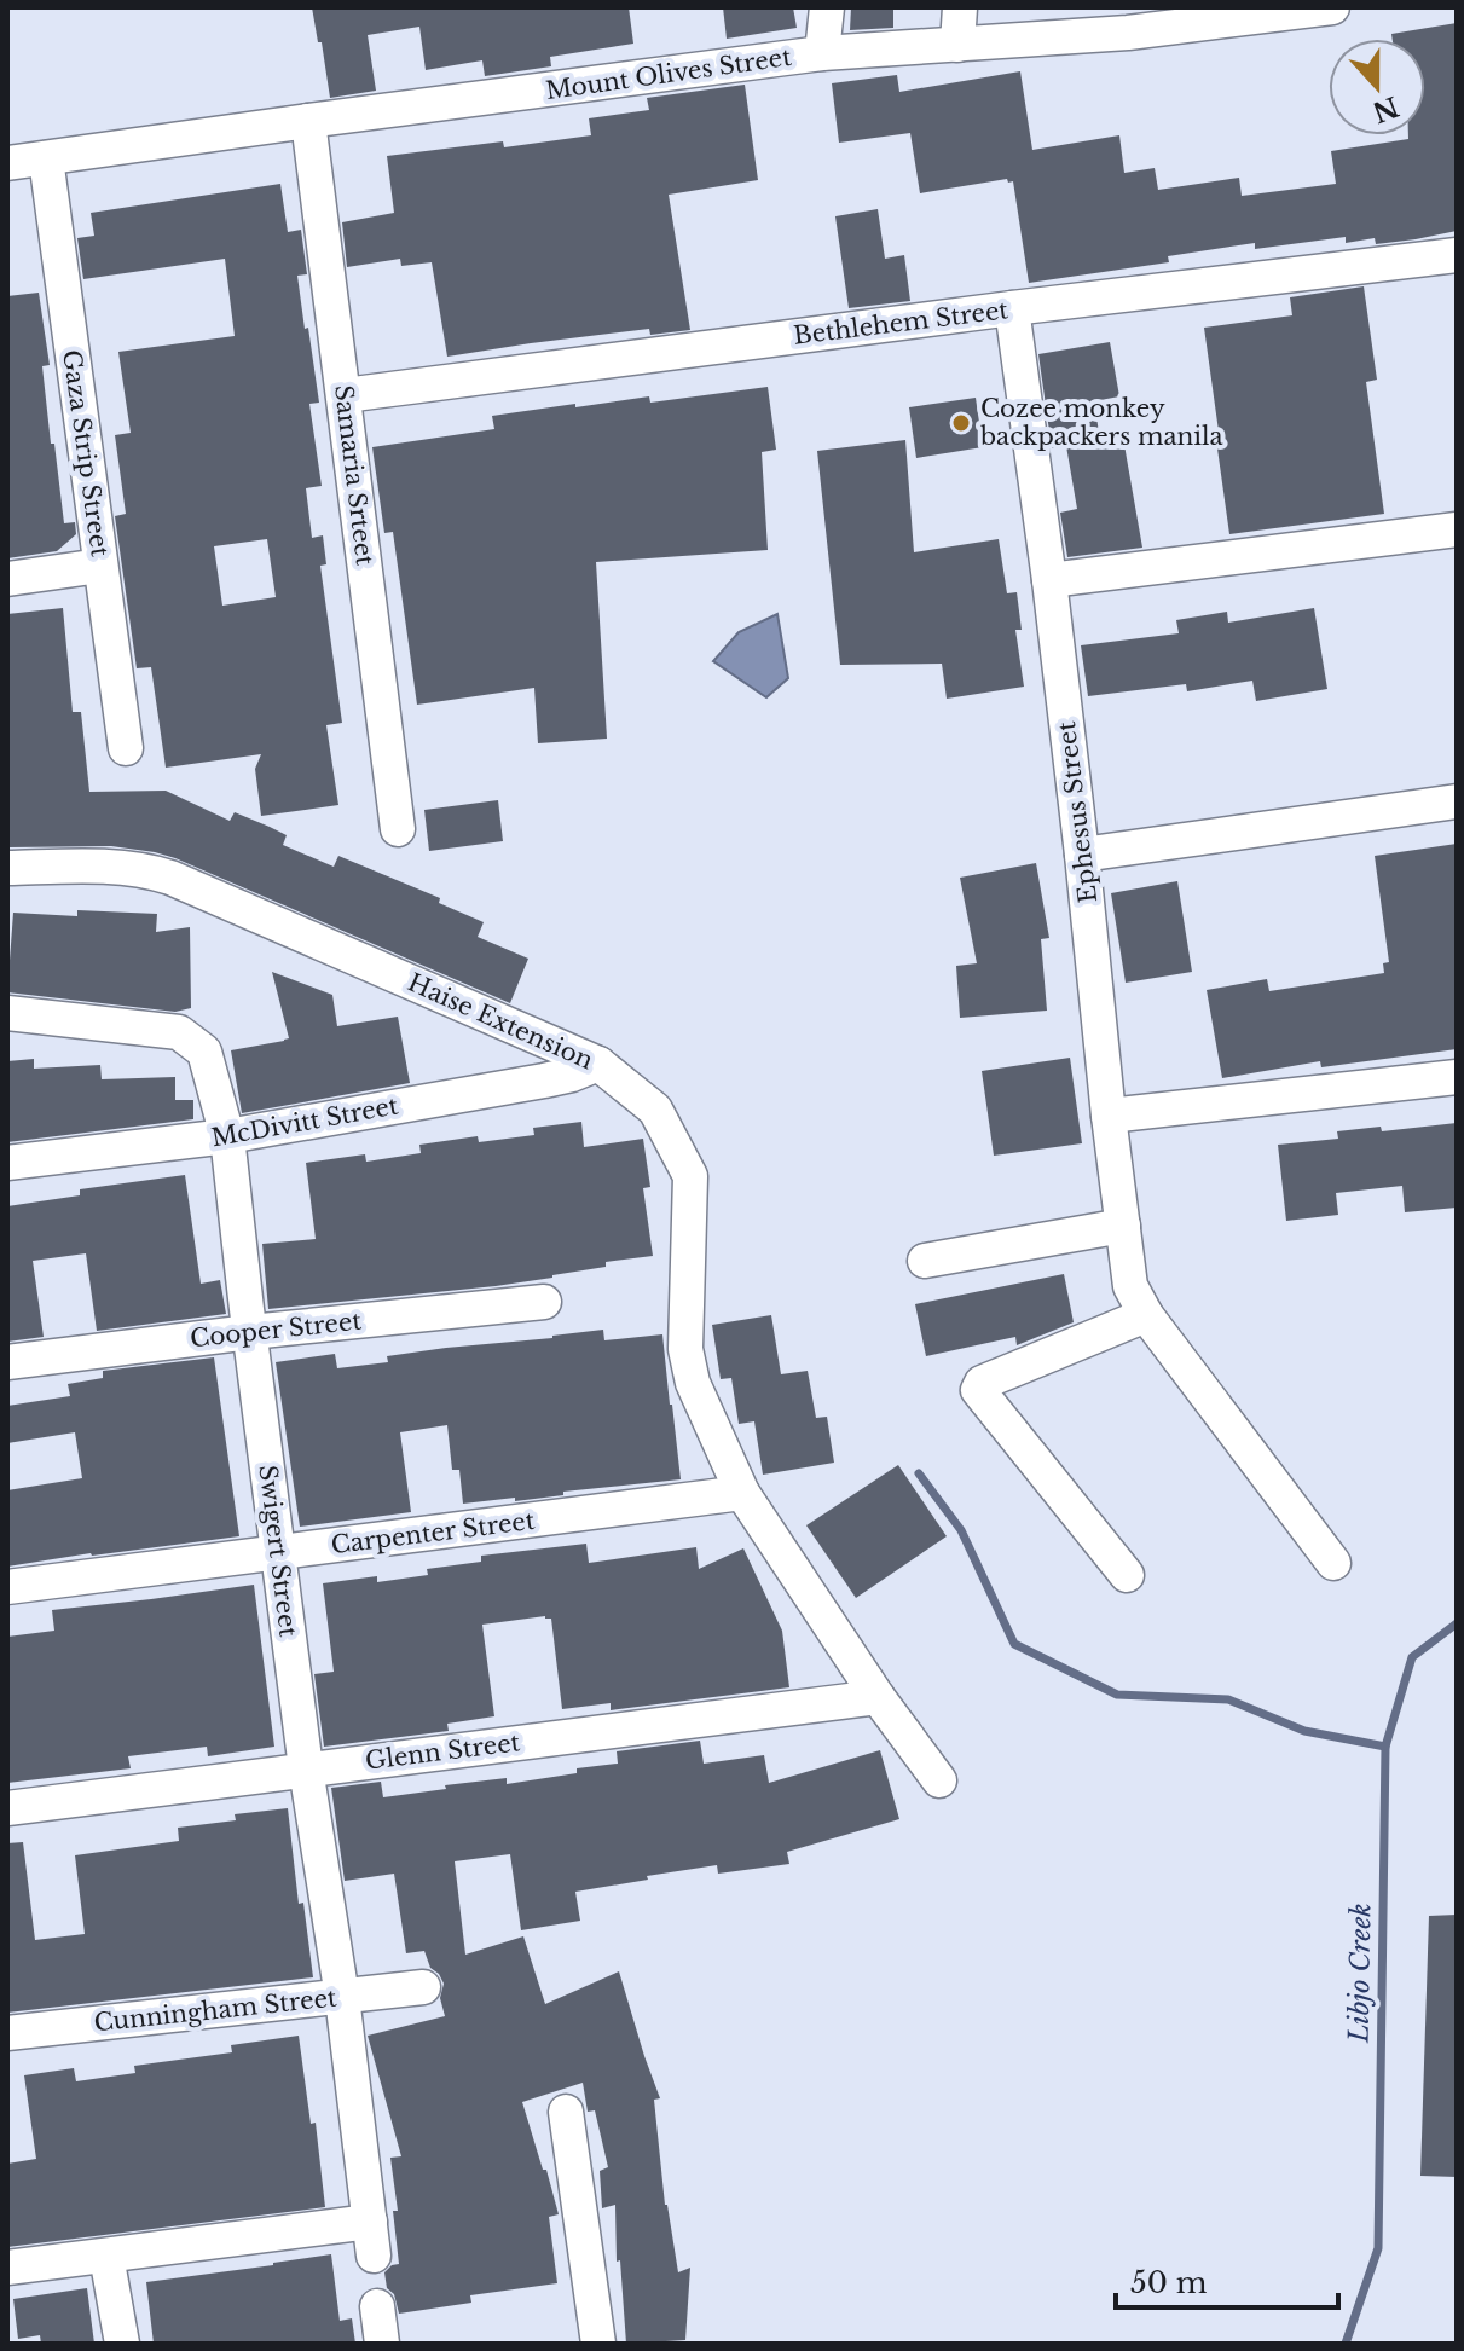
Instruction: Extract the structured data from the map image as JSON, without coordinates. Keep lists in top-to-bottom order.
{
  "streets": {
    "street": [
      "Mount Olives Street",
      "Bethlehem Street",
      "Gaza Strip Street",
      "Samaria Srteet",
      "Ephesus Street",
      "Haise Extension",
      "McDivitt Street",
      "Cooper Street",
      "Carpenter Street",
      "Swigert Street",
      "Glenn Street",
      "Cunningham Street"
    ]
  },
  "crossings": [
    ["Mount Olives Street", "Gaza Strip Street"],
    ["Mount Olives Street", "Samaria Srteet"],
    ["Bethlehem Street", "Samaria Srteet"],
    ["Bethlehem Street", "Ephesus Street"],
    ["Haise Extension", "McDivitt Street"],
    ["Haise Extension", "Carpenter Street"],
    ["Haise Extension", "Glenn Street"],
    ["McDivitt Street", "Swigert Street"],
    ["Cooper Street", "Swigert Street"],
    ["Carpenter Street", "Swigert Street"],
    ["Swigert Street", "Glenn Street"],
    ["Swigert Street", "Cunningham Street"]
  ],
  "water": ["Libjo Creek"],
  "places": ["Cozee monkey backpackers manila"],
  "scale_bar": "50 m",
  "north": "bottom"
}
